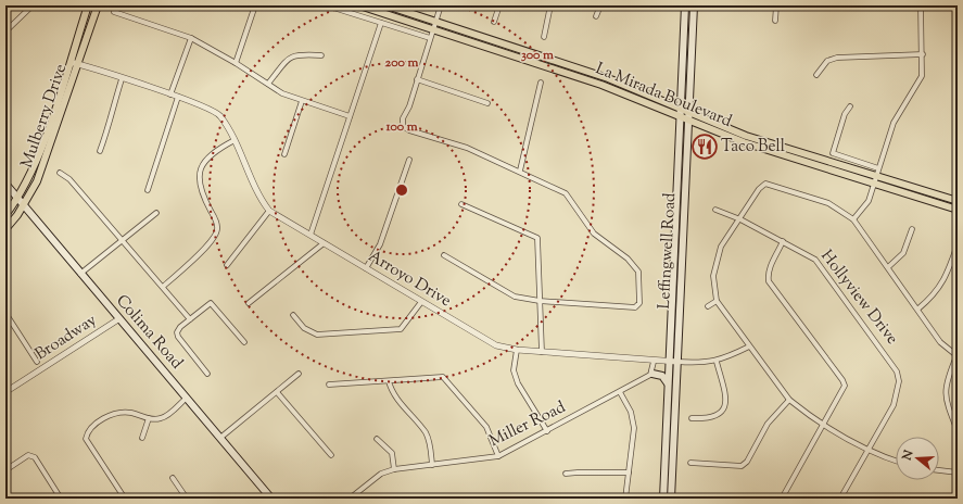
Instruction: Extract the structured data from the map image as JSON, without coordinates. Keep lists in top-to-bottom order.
{
  "streets": {
    "main road": [
      "La Mirada Boulevard",
      "Mulberry Drive",
      "Leffingwell Road",
      "Colima Road"
    ],
    "street": [
      "Arroyo Drive",
      "Hollyview Drive",
      "Broadway",
      "Miller Road"
    ]
  },
  "crossings": [
    ["La Mirada Boulevard", "Leffingwell Road"],
    ["Mulberry Drive", "Arroyo Drive"],
    ["Mulberry Drive", "Colima Road"],
    ["Leffingwell Road", "Arroyo Drive"],
    ["Colima Road", "Broadway"]
  ],
  "places": {
    "restaurant": ["Taco Bell"]
  },
  "north": "left",
  "rings": ["300 m", "200 m", "100 m"]
}
